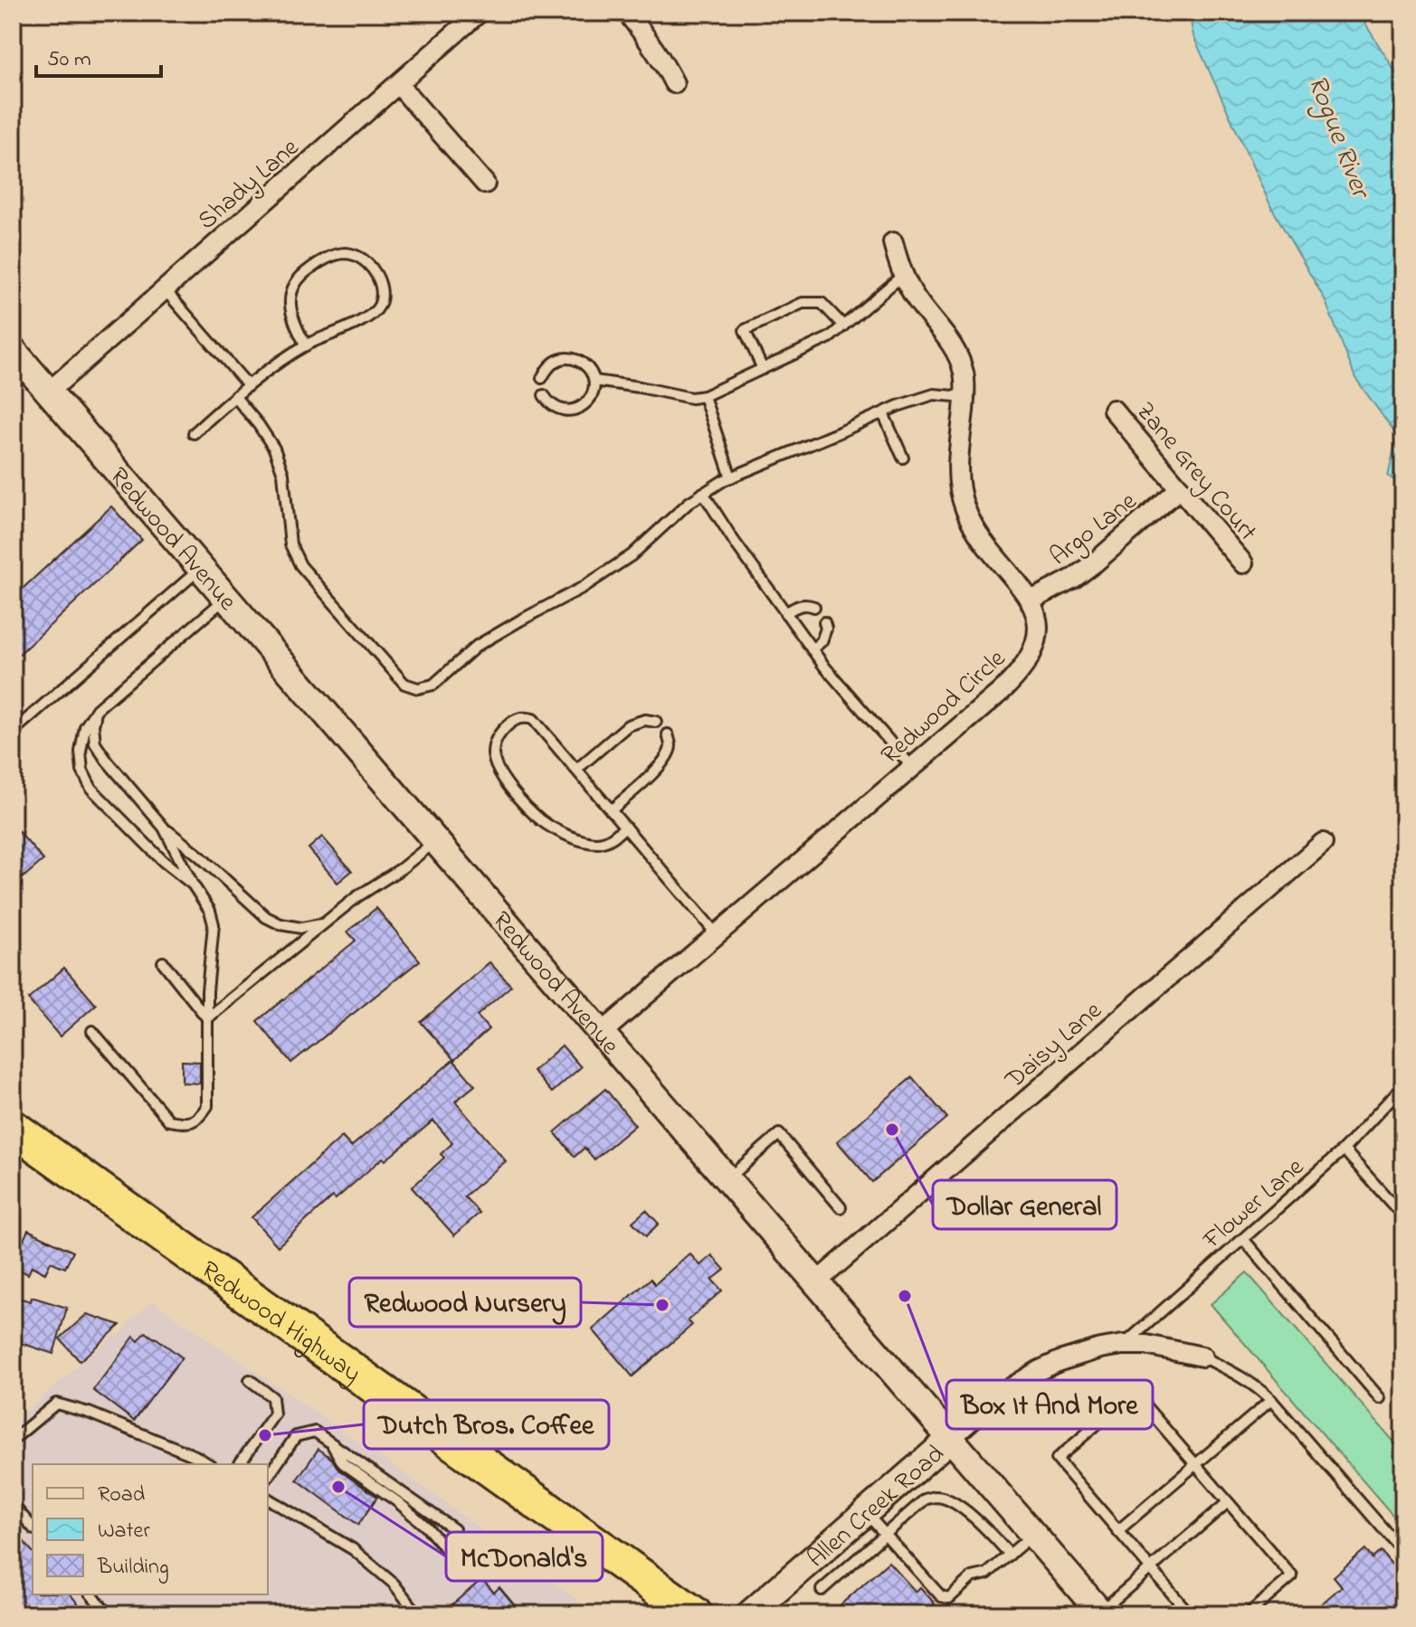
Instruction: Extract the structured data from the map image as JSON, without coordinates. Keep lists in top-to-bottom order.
{
  "streets": {
    "highway": ["Redwood Highway"],
    "main road": ["Redwood Avenue", "Allen Creek Road"],
    "street": [
      "Shady Lane",
      "Zane Grey Court",
      "Argo Lane",
      "Redwood Circle",
      "Daisy Lane"
    ],
    "lane": ["Flower Lane"]
  },
  "crossings": [
    ["Shady Lane", "Redwood Avenue"],
    ["Zane Grey Court", "Argo Lane"],
    ["Argo Lane", "Redwood Circle"],
    ["Redwood Avenue", "Redwood Circle"],
    ["Redwood Avenue", "Daisy Lane"],
    ["Redwood Avenue", "Allen Creek Road"],
    ["Flower Lane", "Allen Creek Road"]
  ],
  "water": ["Rogue River"],
  "places": [
    "Dollar General",
    "Box It And More",
    "Redwood Nursery",
    "Dutch Bros. Coffee",
    "McDonald's"
  ],
  "legend": ["Road", "Water", "Building"],
  "scale_bar": "50 m"
}
